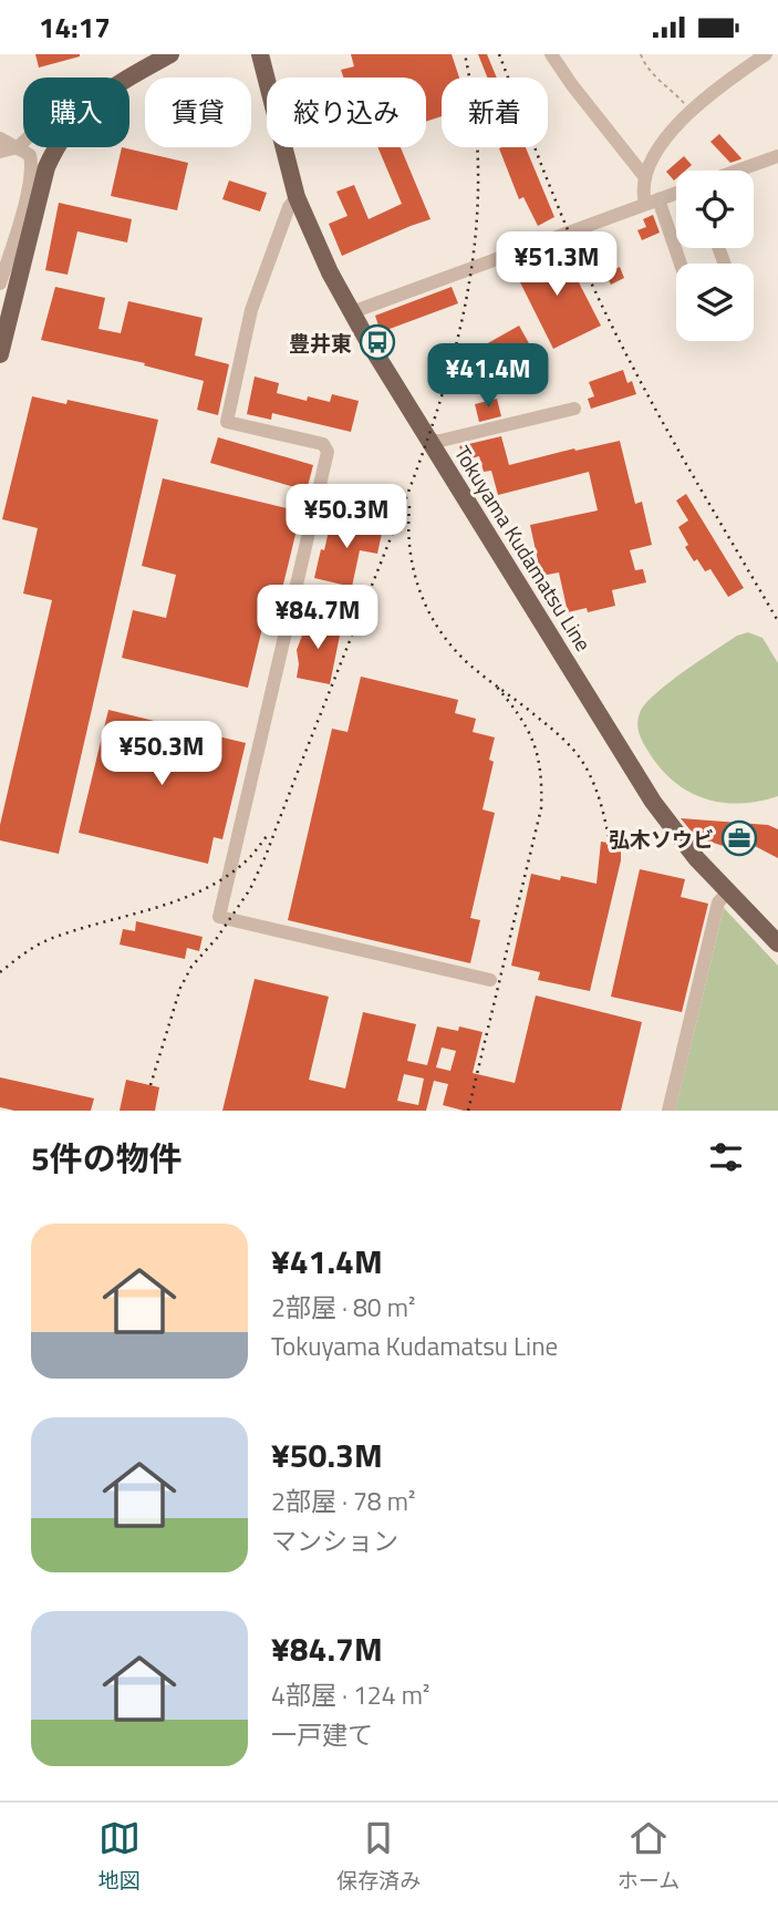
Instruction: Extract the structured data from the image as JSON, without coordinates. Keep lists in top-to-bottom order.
{
  "streets": {
    "main road": ["Tokuyama Kudamatsu Line"]
  },
  "places": {
    "bus stop": ["豊井東"],
    "office": ["弘木ソウビ"]
  },
  "page": {
    "status": "14:17",
    "chip": [
      "購入",
      "賃貸",
      "絞り込み",
      "新着"
    ],
    "price": [
      "¥51.3M",
      "¥41.4M",
      "¥50.3M",
      "¥84.7M",
      "¥50.3M"
    ],
    "heading": "5件の物件",
    "list": [
      {
        "name": "¥41.4M",
        "note": "2部屋 · 80 m² · Tokuyama Kudamatsu Line"
      },
      {
        "name": "¥50.3M",
        "note": "2部屋 · 78 m² · マンション"
      },
      {
        "name": "¥84.7M",
        "note": "4部屋 · 124 m² · 一戸建て"
      }
    ],
    "tabs": ["地図", "保存済み", "ホーム"]
  }
}
